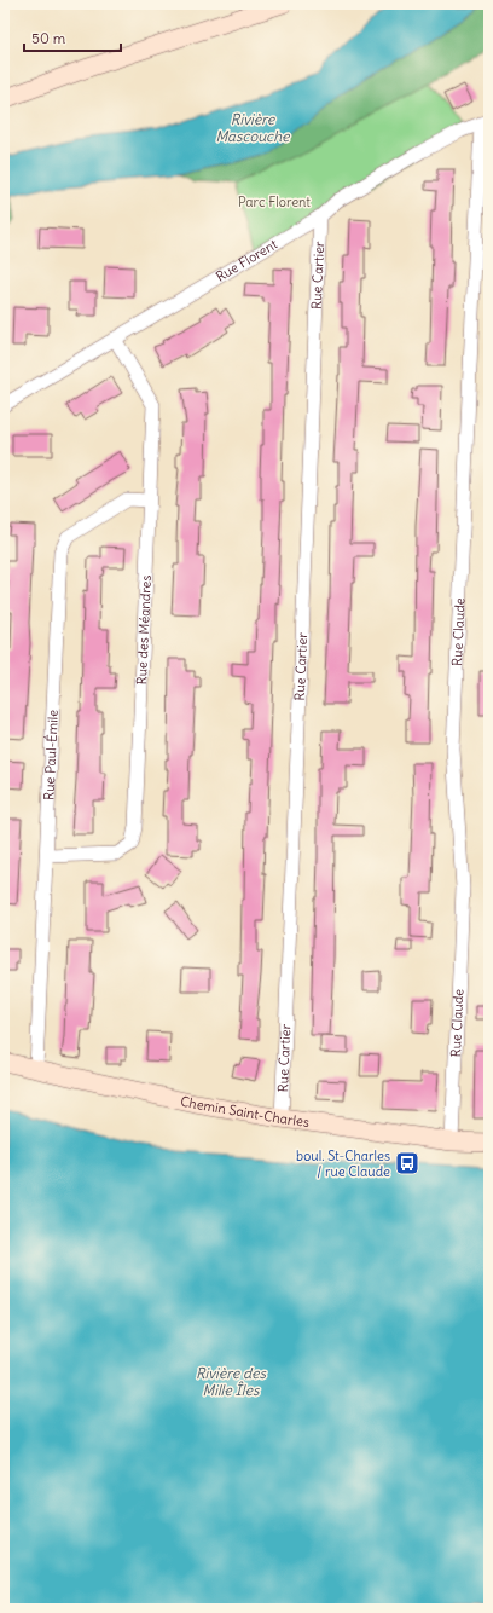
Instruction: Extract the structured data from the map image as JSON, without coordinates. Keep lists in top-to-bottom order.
{
  "streets": {
    "main road": ["Chemin Saint-Charles"],
    "street": [
      "Rue Florent",
      "Rue Cartier",
      "Rue des Méandres",
      "Rue Claude",
      "Rue Paul-Émile"
    ]
  },
  "crossings": [
    ["Rue Florent", "Rue Cartier"],
    ["Rue Florent", "Rue des Méandres"],
    ["Rue Florent", "Rue Claude"],
    ["Rue Cartier", "Chemin Saint-Charles"],
    ["Rue des Méandres", "Rue Paul-Émile"],
    ["Rue Claude", "Chemin Saint-Charles"],
    ["Rue Paul-Émile", "Chemin Saint-Charles"]
  ],
  "water": ["Rivière Mascouche", "Rivière des Mille Îles"],
  "parks": ["Parc Florent"],
  "places": {
    "bus stop": ["boul. St-Charles / rue Claude"]
  },
  "scale_bar": "50 m"
}
